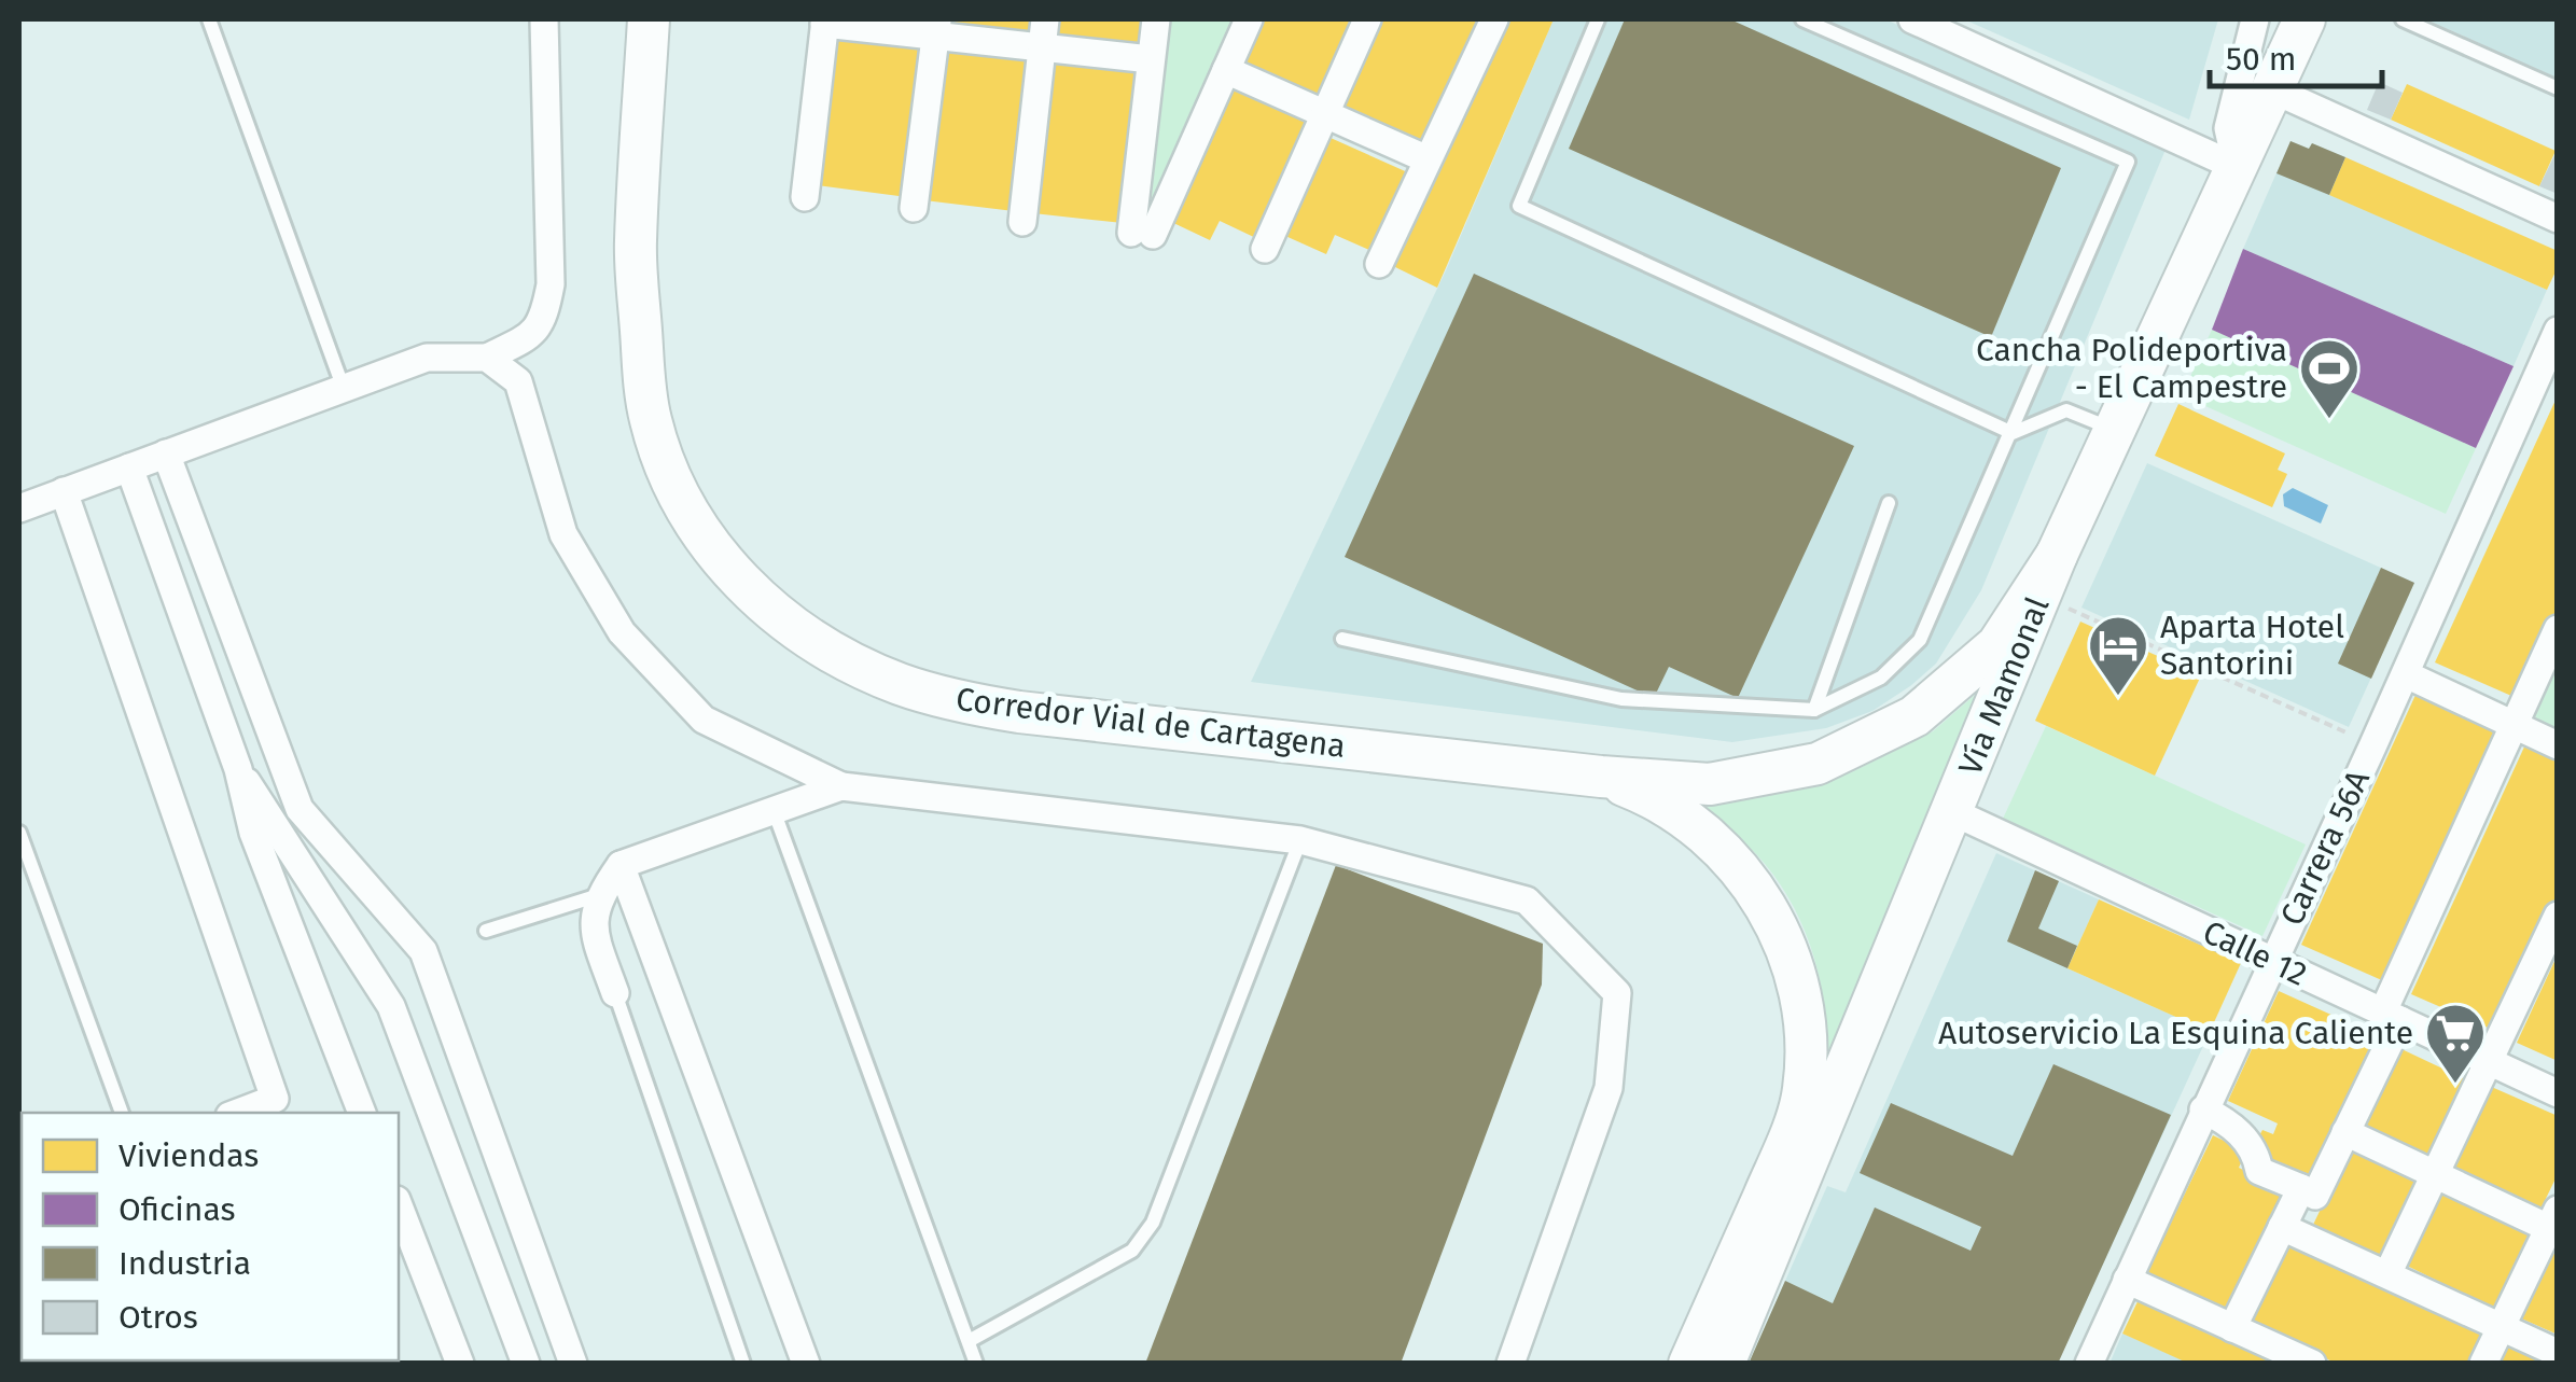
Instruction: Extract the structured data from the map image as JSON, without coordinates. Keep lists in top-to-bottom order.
{
  "streets": {
    "main road": ["Vía Mamonal", "Corredor Vial de Cartagena"],
    "street": ["Carrera 56A", "Calle 12"]
  },
  "crossings": [
    ["Vía Mamonal", "Corredor Vial de Cartagena"],
    ["Vía Mamonal", "Calle 12"],
    ["Carrera 56A", "Calle 12"]
  ],
  "places": {
    "sports": ["Cancha Polideportiva - El Campestre"],
    "hotel": ["Aparta Hotel Santorini"],
    "supermarket": ["Autoservicio La Esquina Caliente"]
  },
  "legend": [
    "Viviendas",
    "Oficinas",
    "Industria",
    "Otros"
  ],
  "scale_bar": "50 m"
}
